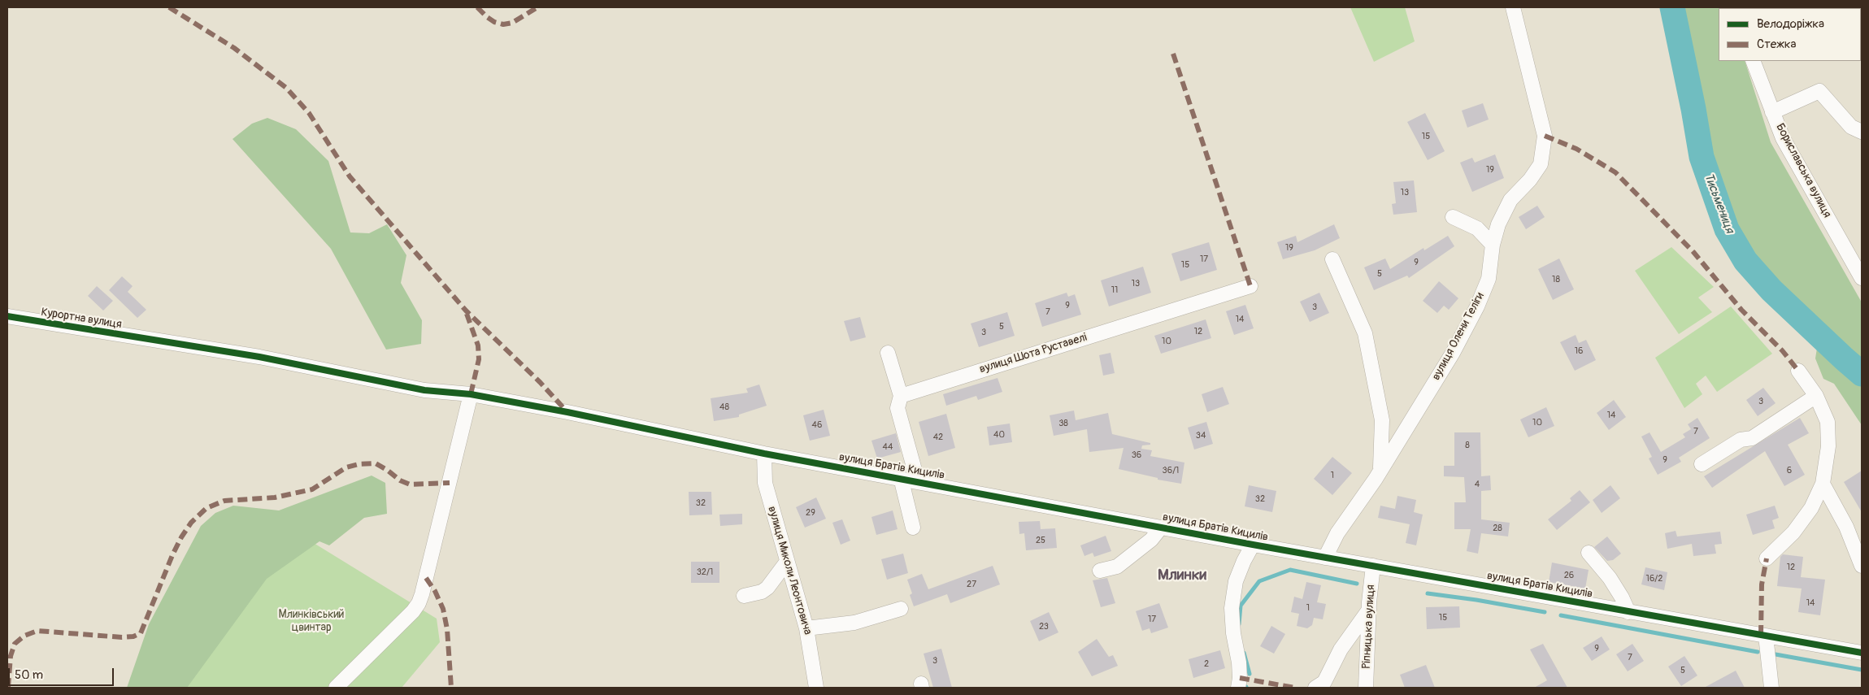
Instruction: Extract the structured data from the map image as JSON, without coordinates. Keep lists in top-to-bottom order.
{
  "streets": {
    "street": [
      "Бориславська вулиця",
      "Курортна вулиця",
      "вулиця Олени Теліги",
      "вулиця Шота Руставелі",
      "вулиця Братів Кицилів",
      "вулиця Миколи Леонтовича",
      "Ріпницька вулиця"
    ]
  },
  "crossings": [
    ["Курортна вулиця", "вулиця Братів Кицилів"],
    ["вулиця Олени Теліги", "вулиця Братів Кицилів"],
    ["вулиця Братів Кицилів", "вулиця Миколи Леонтовича"],
    ["вулиця Братів Кицилів", "Ріпницька вулиця"]
  ],
  "districts": ["Млинки"],
  "water": ["Тисьмениця"],
  "parks": ["Млинківський цвинтар"],
  "house_numbers": [
    "15",
    "19",
    "13",
    "19",
    "17",
    "9",
    "15",
    "5",
    "18",
    "13",
    "11",
    "9",
    "3",
    "7",
    "14",
    "5",
    "12",
    "3",
    "10",
    "16",
    "3",
    "48",
    "14",
    "10",
    "38",
    "46",
    "7",
    "40",
    "34",
    "42",
    "8",
    "44",
    "36",
    "9",
    "36/1",
    "6",
    "1",
    "4",
    "32",
    "32",
    "29",
    "28",
    "25",
    "12",
    "32/1",
    "26",
    "16/2",
    "27",
    "14",
    "1",
    "15",
    "17",
    "23",
    "9",
    "7",
    "3",
    "2",
    "5"
  ],
  "legend": ["Велодоріжка", "Стежка"],
  "scale_bar": "50 m"
}
